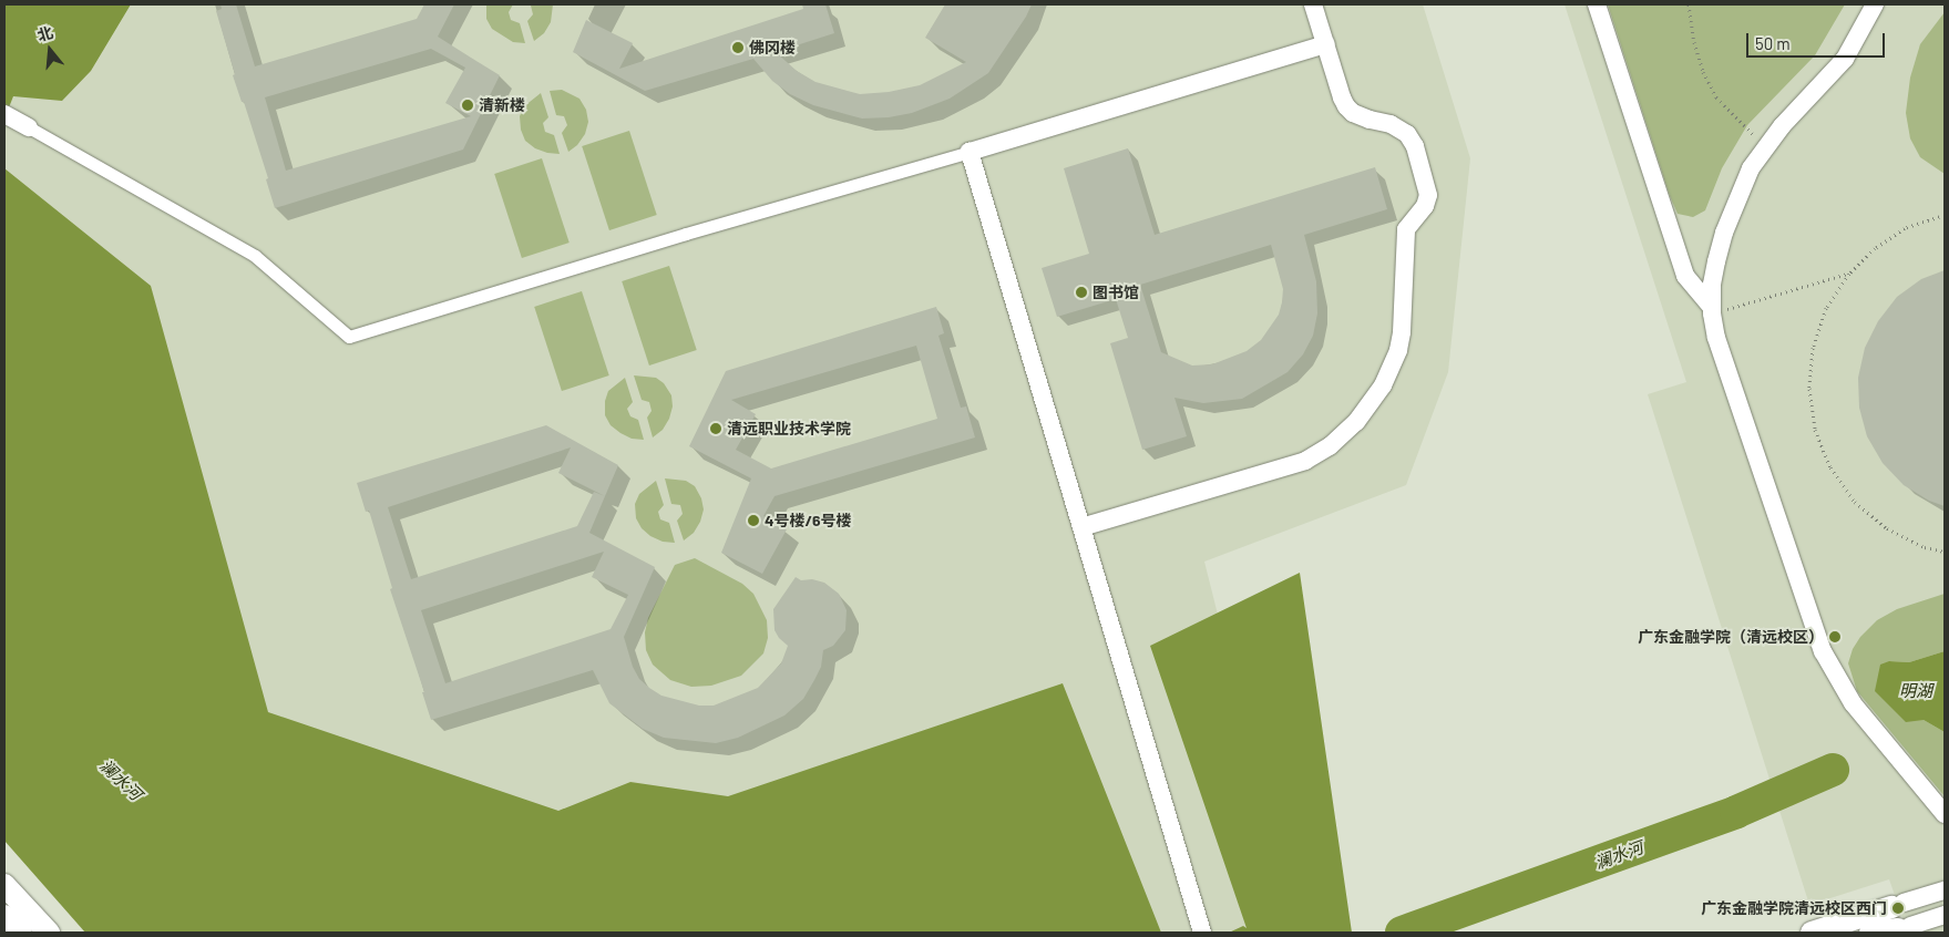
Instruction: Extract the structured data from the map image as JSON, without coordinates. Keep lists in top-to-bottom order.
{
  "water": ["明湖", "澜水河"],
  "places": [
    "佛冈楼",
    "清新楼",
    "图书馆",
    "清远职业技术学院",
    "4号楼/6号楼",
    "广东金融学院（清远校区）",
    "广东金融学院清远校区西门"
  ],
  "scale_bar": "50 m",
  "north": "top"
}
